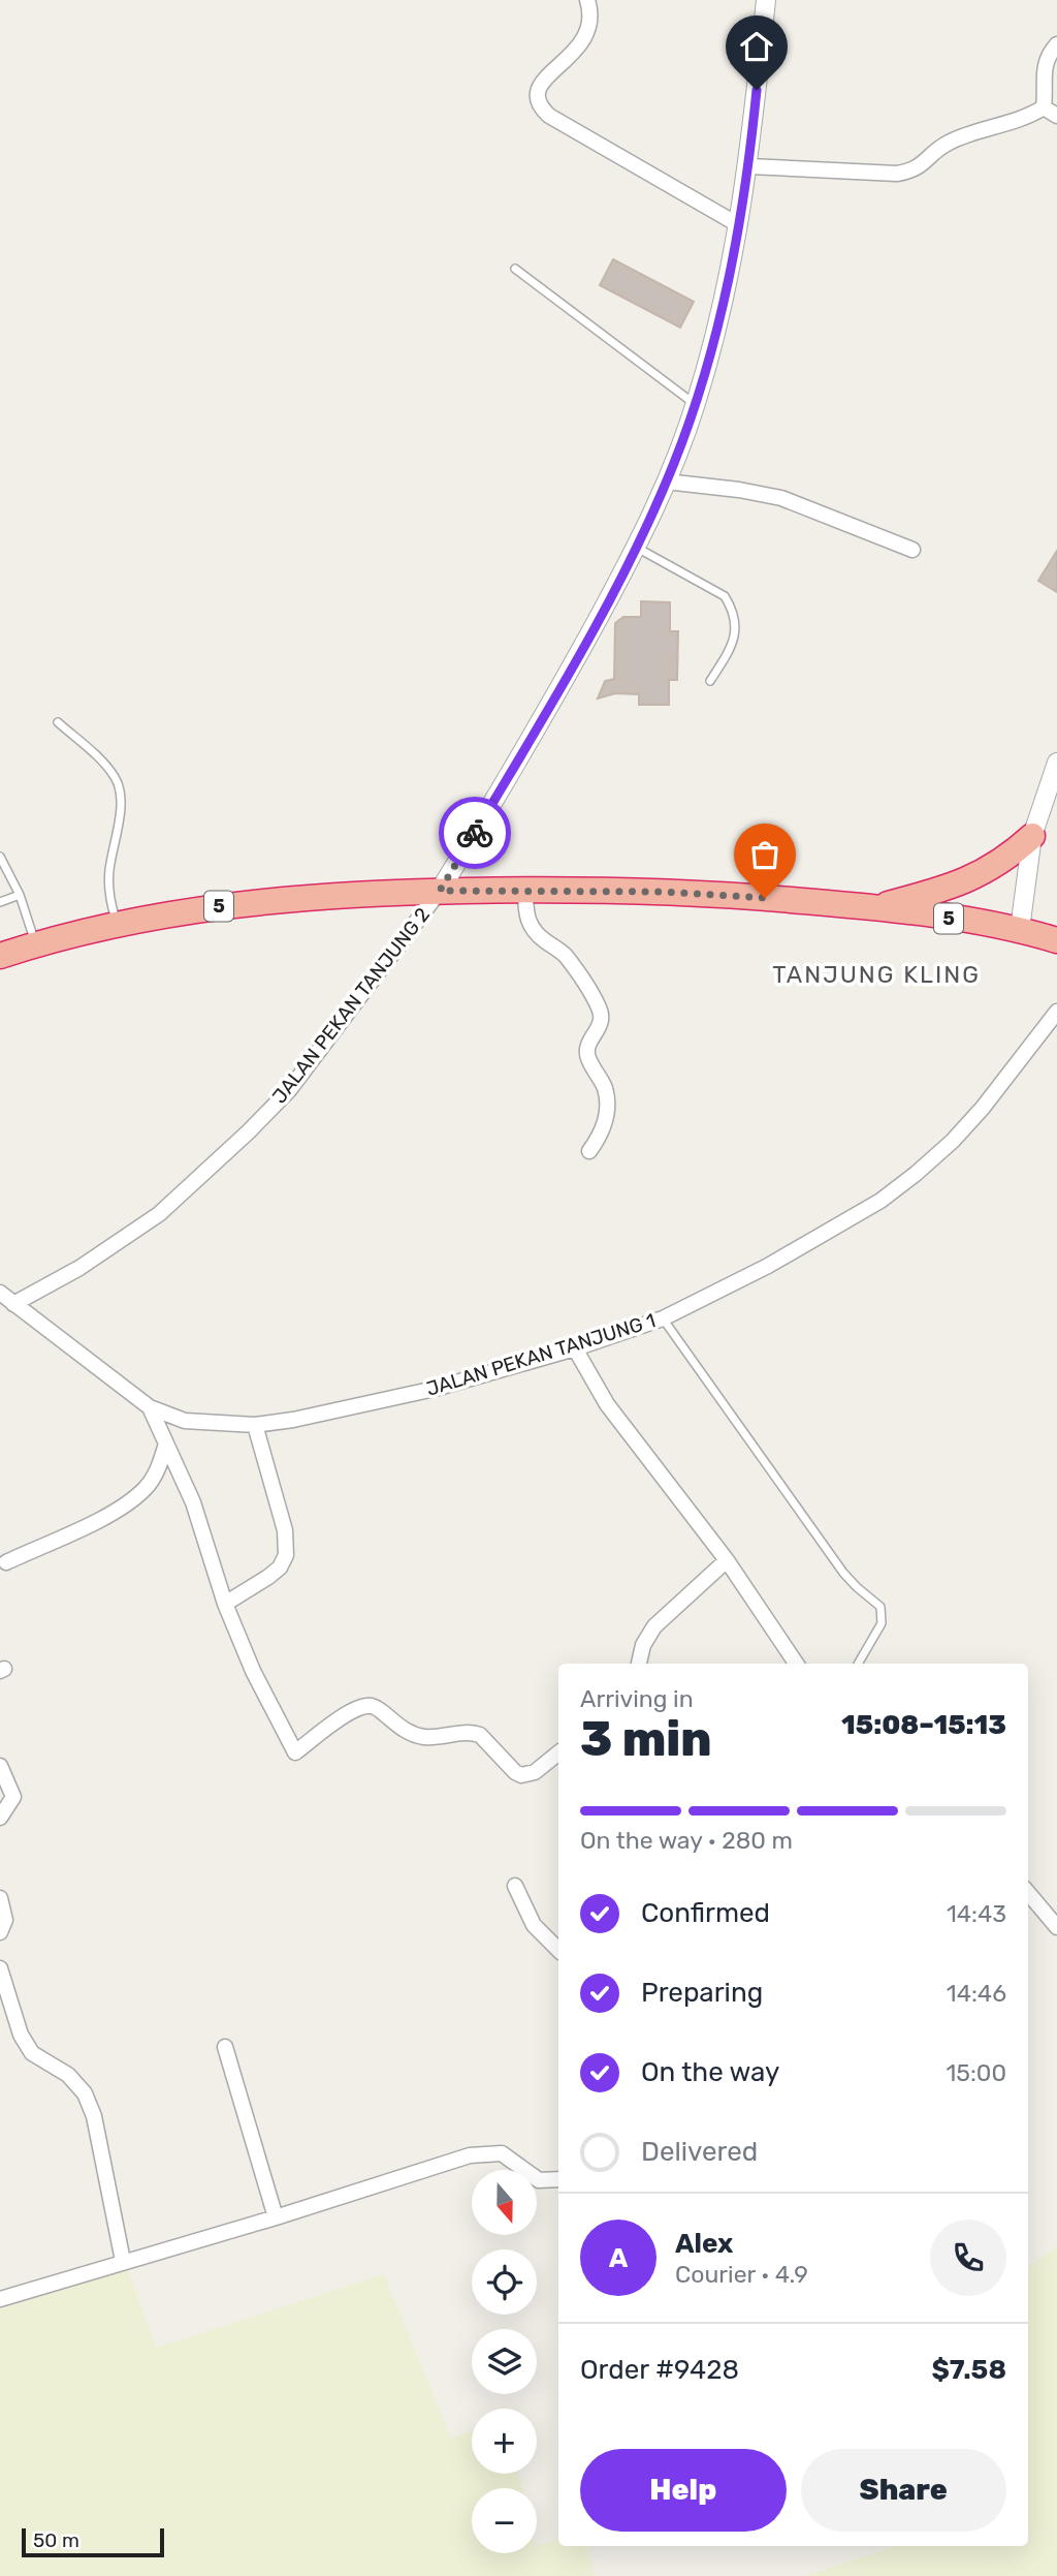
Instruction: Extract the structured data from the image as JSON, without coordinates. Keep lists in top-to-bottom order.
{
  "streets": {
    "highway": ["5"],
    "street": ["JALAN PEKAN TANJUNG 2", "JALAN PEKAN TANJUNG 1"]
  },
  "crossings": [
    ["5", "JALAN PEKAN TANJUNG 2"],
    ["JALAN PEKAN TANJUNG 2", "JALAN PEKAN TANJUNG 1"]
  ],
  "districts": ["TANJUNG KLING"],
  "scale_bar": "50 m",
  "north": "bottom",
  "page": {
    "heading": ["3 min", "Arriving in", "15:08–15:13"],
    "panel": [
      "Alex",
      "Courier · 4.9",
      "Order #9428",
      "$7.58"
    ],
    "bar": "On the way · 280 m",
    "list": [
      ["Confirmed", "14:43"],
      ["Preparing", "14:46"],
      ["On the way", "15:00"],
      "Delivered"
    ],
    "map_buttons": ["+", "−"],
    "round": "A",
    "buttons": ["Help", "Share"],
    "scale": "50 m"
  }
}
